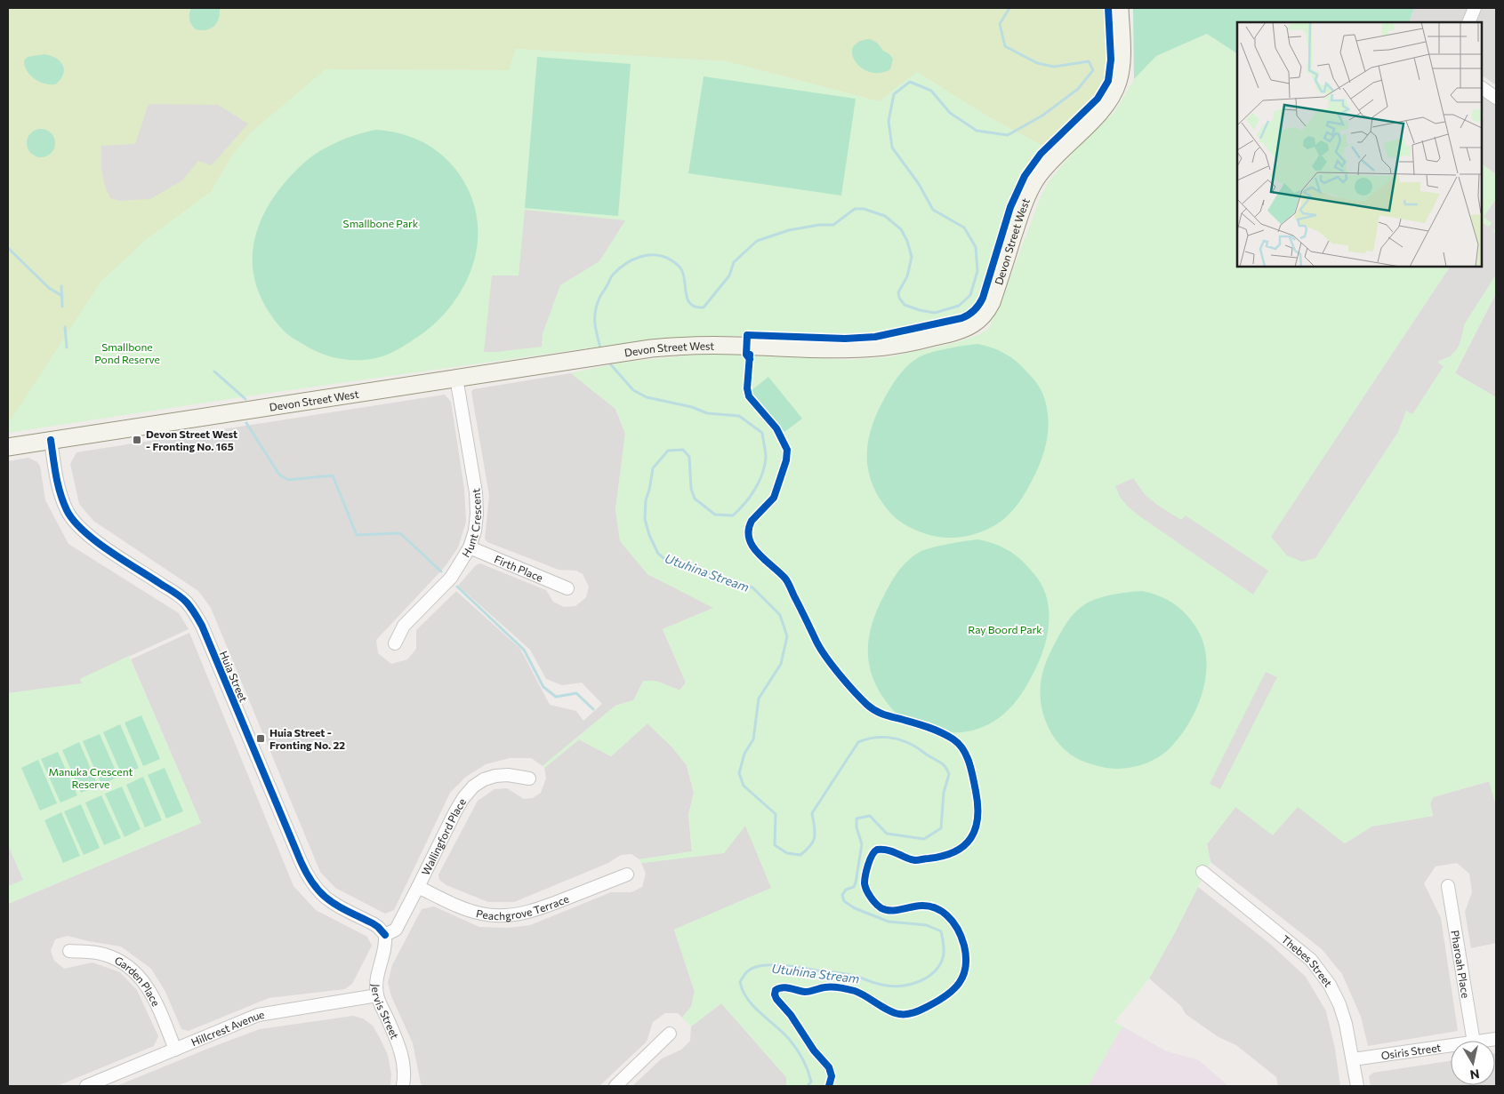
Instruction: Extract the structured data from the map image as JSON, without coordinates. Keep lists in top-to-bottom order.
{
  "streets": {
    "main road": ["Devon Street West"],
    "street": [
      "Hunt Crescent",
      "Firth Place",
      "Huia Street",
      "Wallingford Place",
      "Peachgrove Terrace",
      "Thebes Street",
      "Pharoah Place",
      "Garden Place",
      "Jervis Street",
      "Hillcrest Avenue",
      "Osiris Street"
    ]
  },
  "crossings": [
    ["Devon Street West", "Hunt Crescent"],
    ["Devon Street West", "Huia Street"],
    ["Hunt Crescent", "Firth Place"],
    ["Huia Street", "Wallingford Place"],
    ["Huia Street", "Jervis Street"],
    ["Wallingford Place", "Peachgrove Terrace"],
    ["Wallingford Place", "Jervis Street"],
    ["Thebes Street", "Osiris Street"],
    ["Garden Place", "Hillcrest Avenue"],
    ["Jervis Street", "Hillcrest Avenue"]
  ],
  "water": ["Utuhina Stream"],
  "parks": [
    "Smallbone Park",
    "Smallbone Pond Reserve",
    "Ray Boord Park",
    "Manuka Crescent Reserve"
  ],
  "places": {
    "transit": ["Devon Street West - Fronting No. 165", "Huia Street - Fronting No. 22"]
  },
  "north": "bottom"
}
